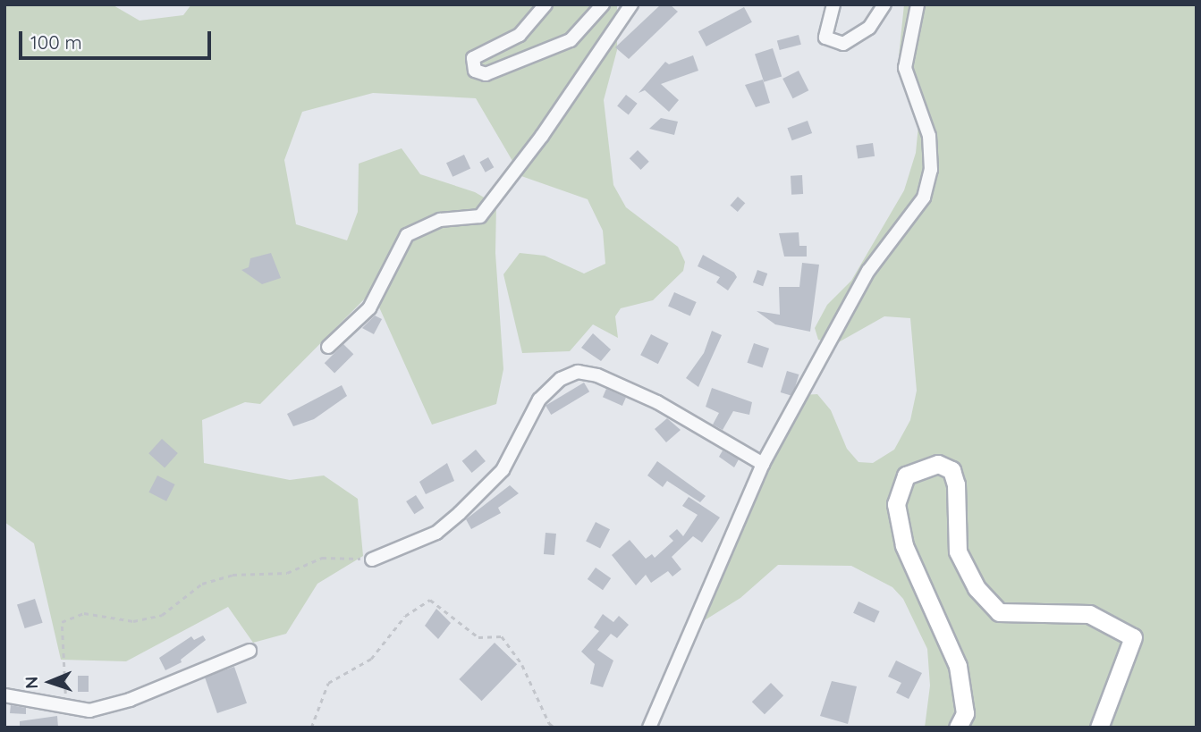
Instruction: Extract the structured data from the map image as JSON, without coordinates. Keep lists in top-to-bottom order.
{
  "scale_bar": "100 m",
  "north": "left"
}
